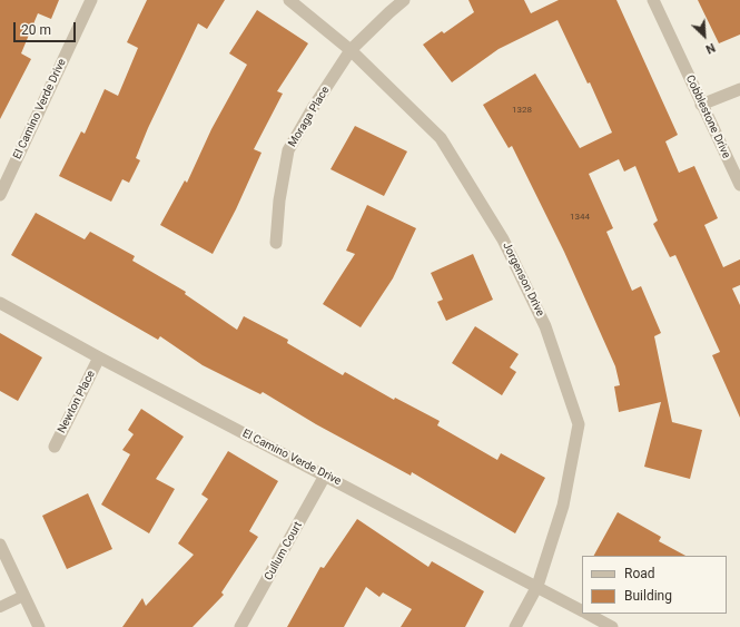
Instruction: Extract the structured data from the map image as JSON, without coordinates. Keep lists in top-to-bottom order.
{
  "streets": {
    "street": [
      "El Camino Verde Drive",
      "Moraga Place",
      "Cobblestone Drive",
      "Jorgenson Drive",
      "Newton Place",
      "Cullum Court"
    ]
  },
  "crossings": [
    ["El Camino Verde Drive", "Jorgenson Drive"],
    ["El Camino Verde Drive", "Newton Place"],
    ["El Camino Verde Drive", "Cullum Court"],
    ["Moraga Place", "Jorgenson Drive"]
  ],
  "house_numbers": ["1328", "1344"],
  "legend": ["Road", "Building"],
  "scale_bar": "20 m",
  "north": "bottom right"
}
